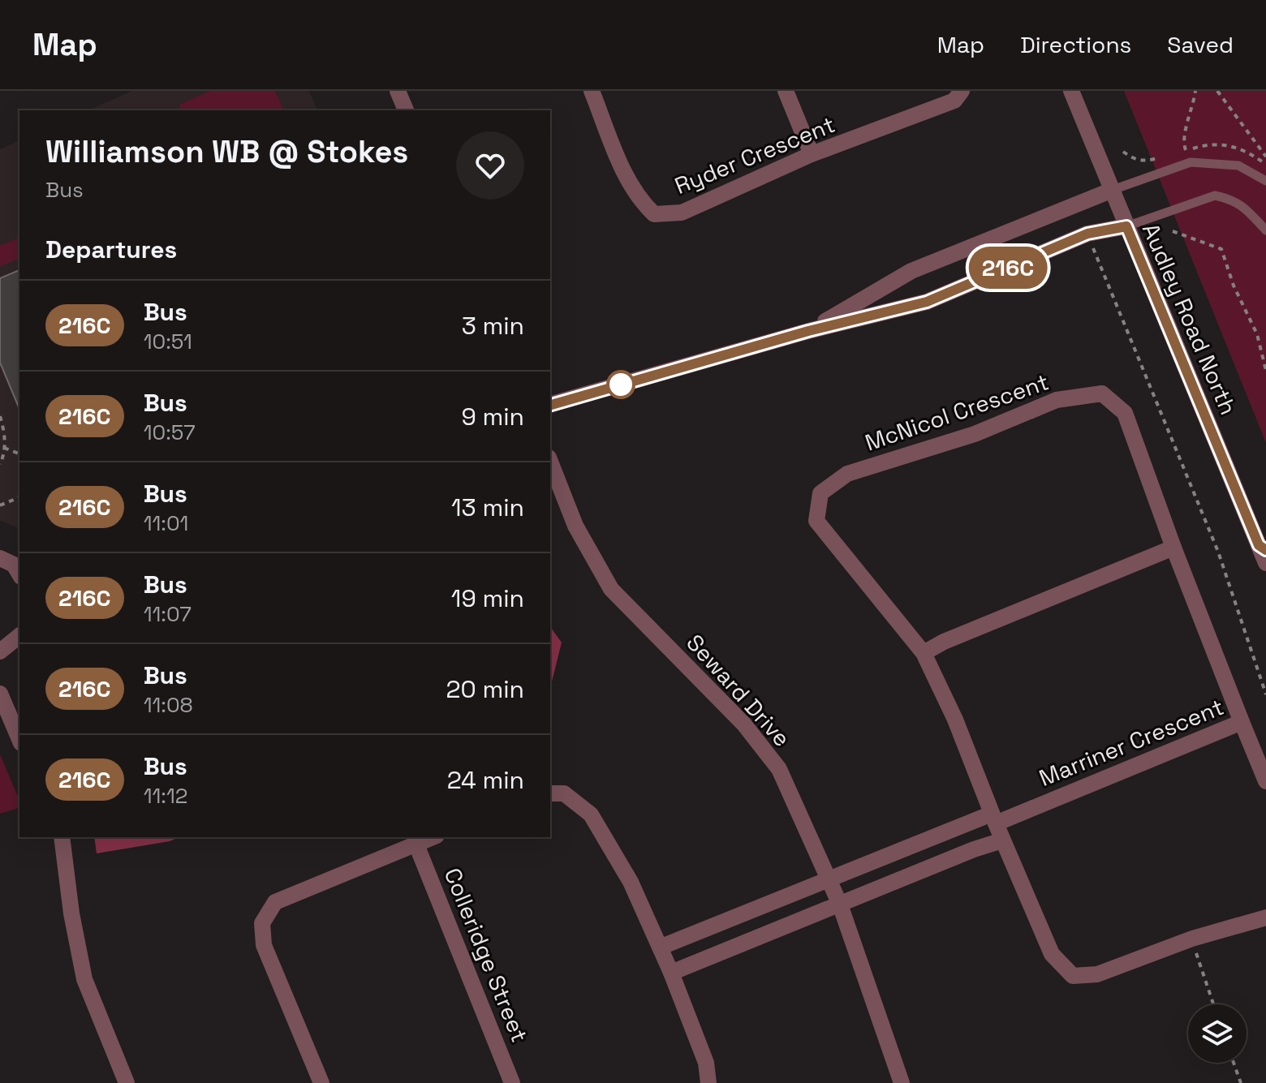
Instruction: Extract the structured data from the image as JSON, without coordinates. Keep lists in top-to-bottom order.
{
  "streets": {
    "street": [
      "Ryder Crescent",
      "Audley Road North",
      "McNicol Crescent",
      "Seward Drive",
      "Marriner Crescent",
      "Colleridge Street"
    ]
  },
  "crossings": [
    ["McNicol Crescent", "Marriner Crescent"],
    ["Seward Drive", "Marriner Crescent"]
  ],
  "lines": ["bus line 216C"],
  "page": {
    "header": "Map",
    "nav": ["Map", "Directions", "Saved"],
    "on_map": "216C",
    "heading": [
      ["Williamson WB @ Stokes", "Bus"],
      "Departures"
    ],
    "list": [
      {
        "mark": "216C",
        "name": "Bus",
        "note": "10:51",
        "value": "3 min"
      },
      {
        "mark": "216C",
        "name": "Bus",
        "note": "10:57",
        "value": "9 min"
      },
      {
        "mark": "216C",
        "name": "Bus",
        "note": "11:01",
        "value": "13 min"
      },
      {
        "mark": "216C",
        "name": "Bus",
        "note": "11:07",
        "value": "19 min"
      },
      {
        "mark": "216C",
        "name": "Bus",
        "note": "11:08",
        "value": "20 min"
      },
      {
        "mark": "216C",
        "name": "Bus",
        "note": "11:12",
        "value": "24 min"
      }
    ]
  }
}
